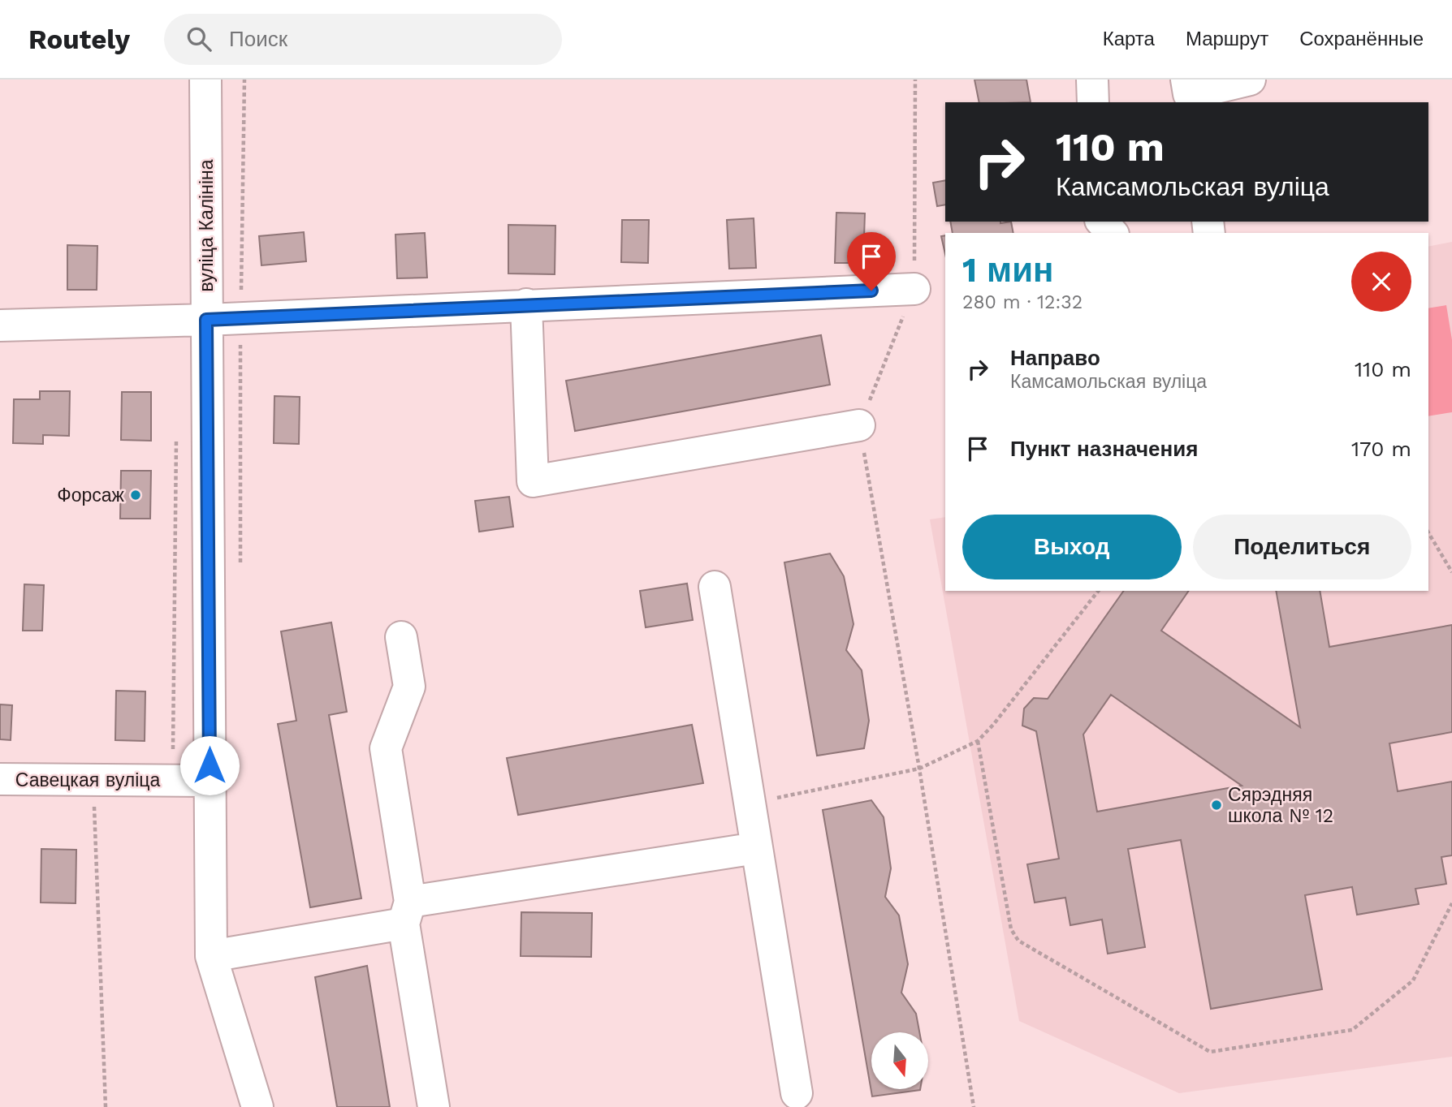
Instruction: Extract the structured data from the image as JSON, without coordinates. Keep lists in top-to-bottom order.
{
  "streets": {
    "street": ["вуліца Калініна", "Савецкая вуліца"]
  },
  "crossings": [
    ["вуліца Калініна", "Савецкая вуліца"]
  ],
  "places": ["Форсаж", "Сярэдняя школа № 12"],
  "north": "bottom",
  "page": {
    "header": "Routely",
    "search": "Поиск",
    "nav": ["Карта", "Маршрут", "Сохранённые"],
    "turn": ["110 m", "Камсамольская вуліца"],
    "heading": ["1 мин", "280 m · 12:32"],
    "list": [
      {
        "name": "Направо",
        "note": "Камсамольская вуліца",
        "value": "110 m"
      },
      {
        "name": "Пункт назначения",
        "value": "170 m"
      }
    ],
    "buttons": ["Выход", "Поделиться"]
  }
}
